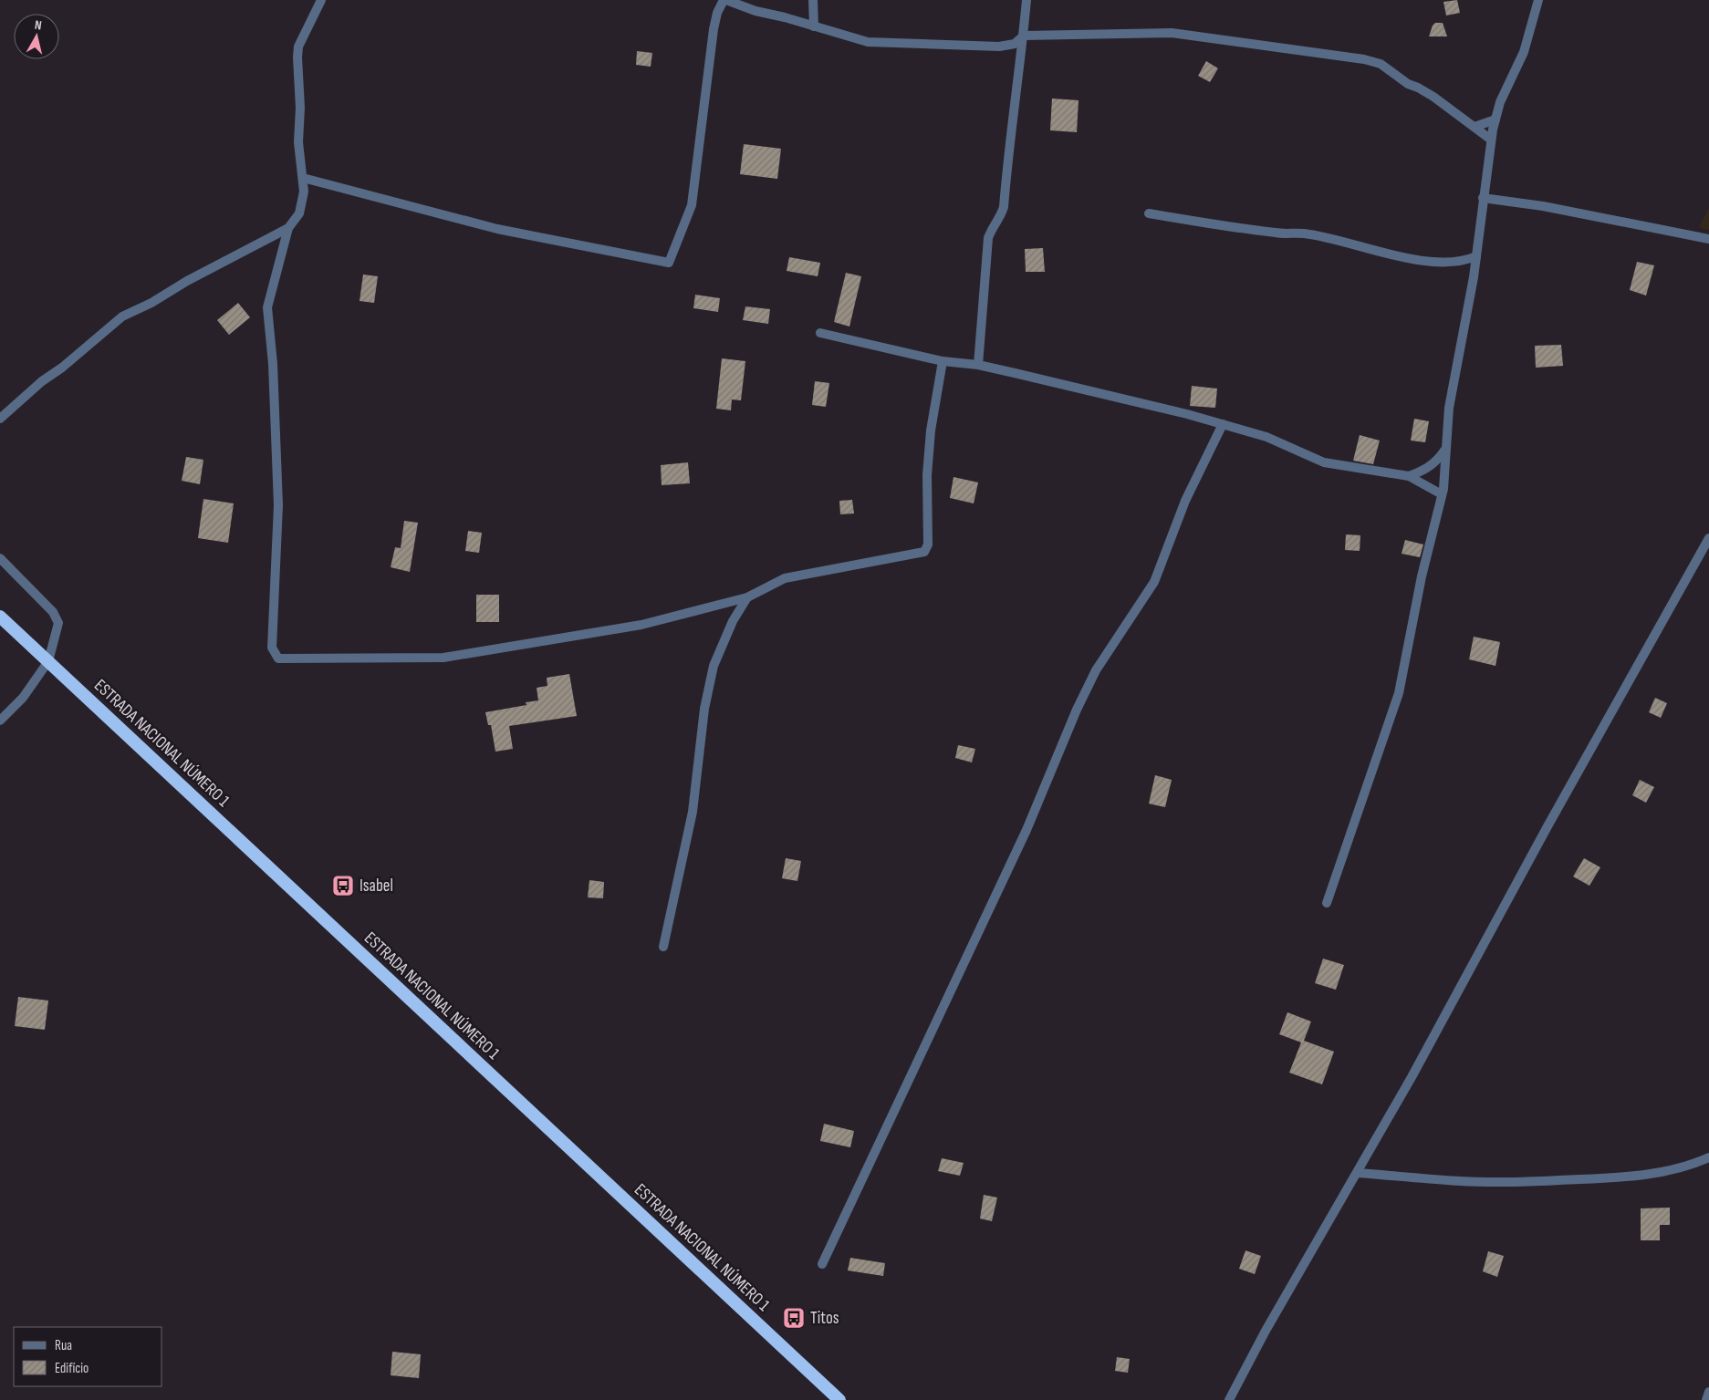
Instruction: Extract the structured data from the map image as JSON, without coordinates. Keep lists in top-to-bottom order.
{
  "streets": {
    "highway": ["ESTRADA NACIONAL NÚMERO 1"]
  },
  "places": {
    "bus stop": ["Isabel", "Titos"]
  },
  "legend": ["Rua", "Edifício"],
  "north": "top"
}
